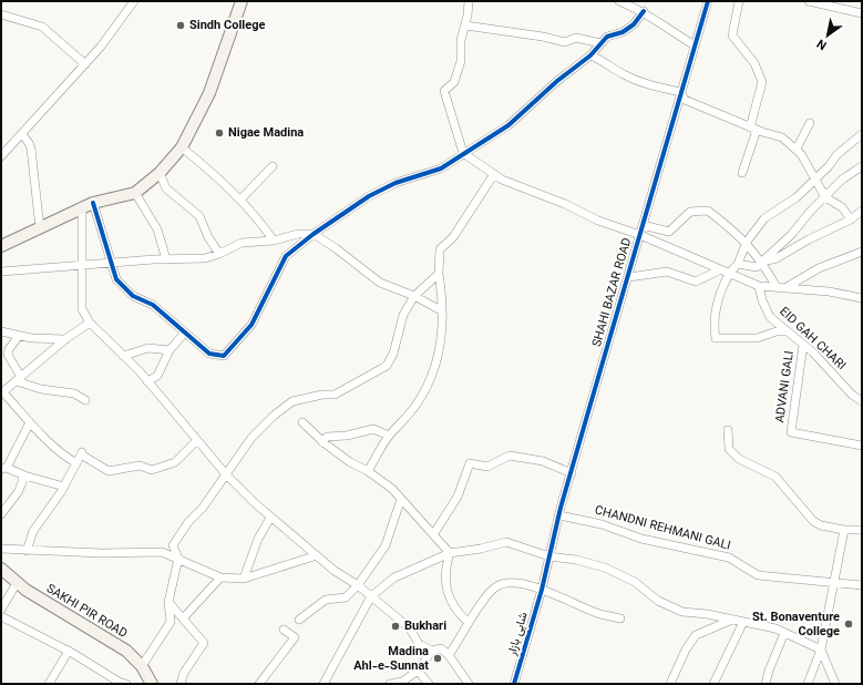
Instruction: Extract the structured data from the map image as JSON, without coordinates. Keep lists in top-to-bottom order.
{
  "streets": {
    "street": [
      "SHAHI BAZAR ROAD",
      "EID GAH CHARI",
      "ADVANI GALI",
      "CHANDNI REHMANI GALI",
      "SAKHI PIR ROAD",
      "شاہی بازار"
    ]
  },
  "crossings": [
    ["SHAHI BAZAR ROAD", "CHANDNI REHMANI GALI"],
    ["SHAHI BAZAR ROAD", "شاہی بازار"],
    ["EID GAH CHARI", "ADVANI GALI"]
  ],
  "places": [
    "Sindh College",
    "Nigae Madina",
    "St. Bonaventure College",
    "Bukhari",
    "Madina Ahl-e-Sunnat"
  ],
  "north": "bottom left"
}
